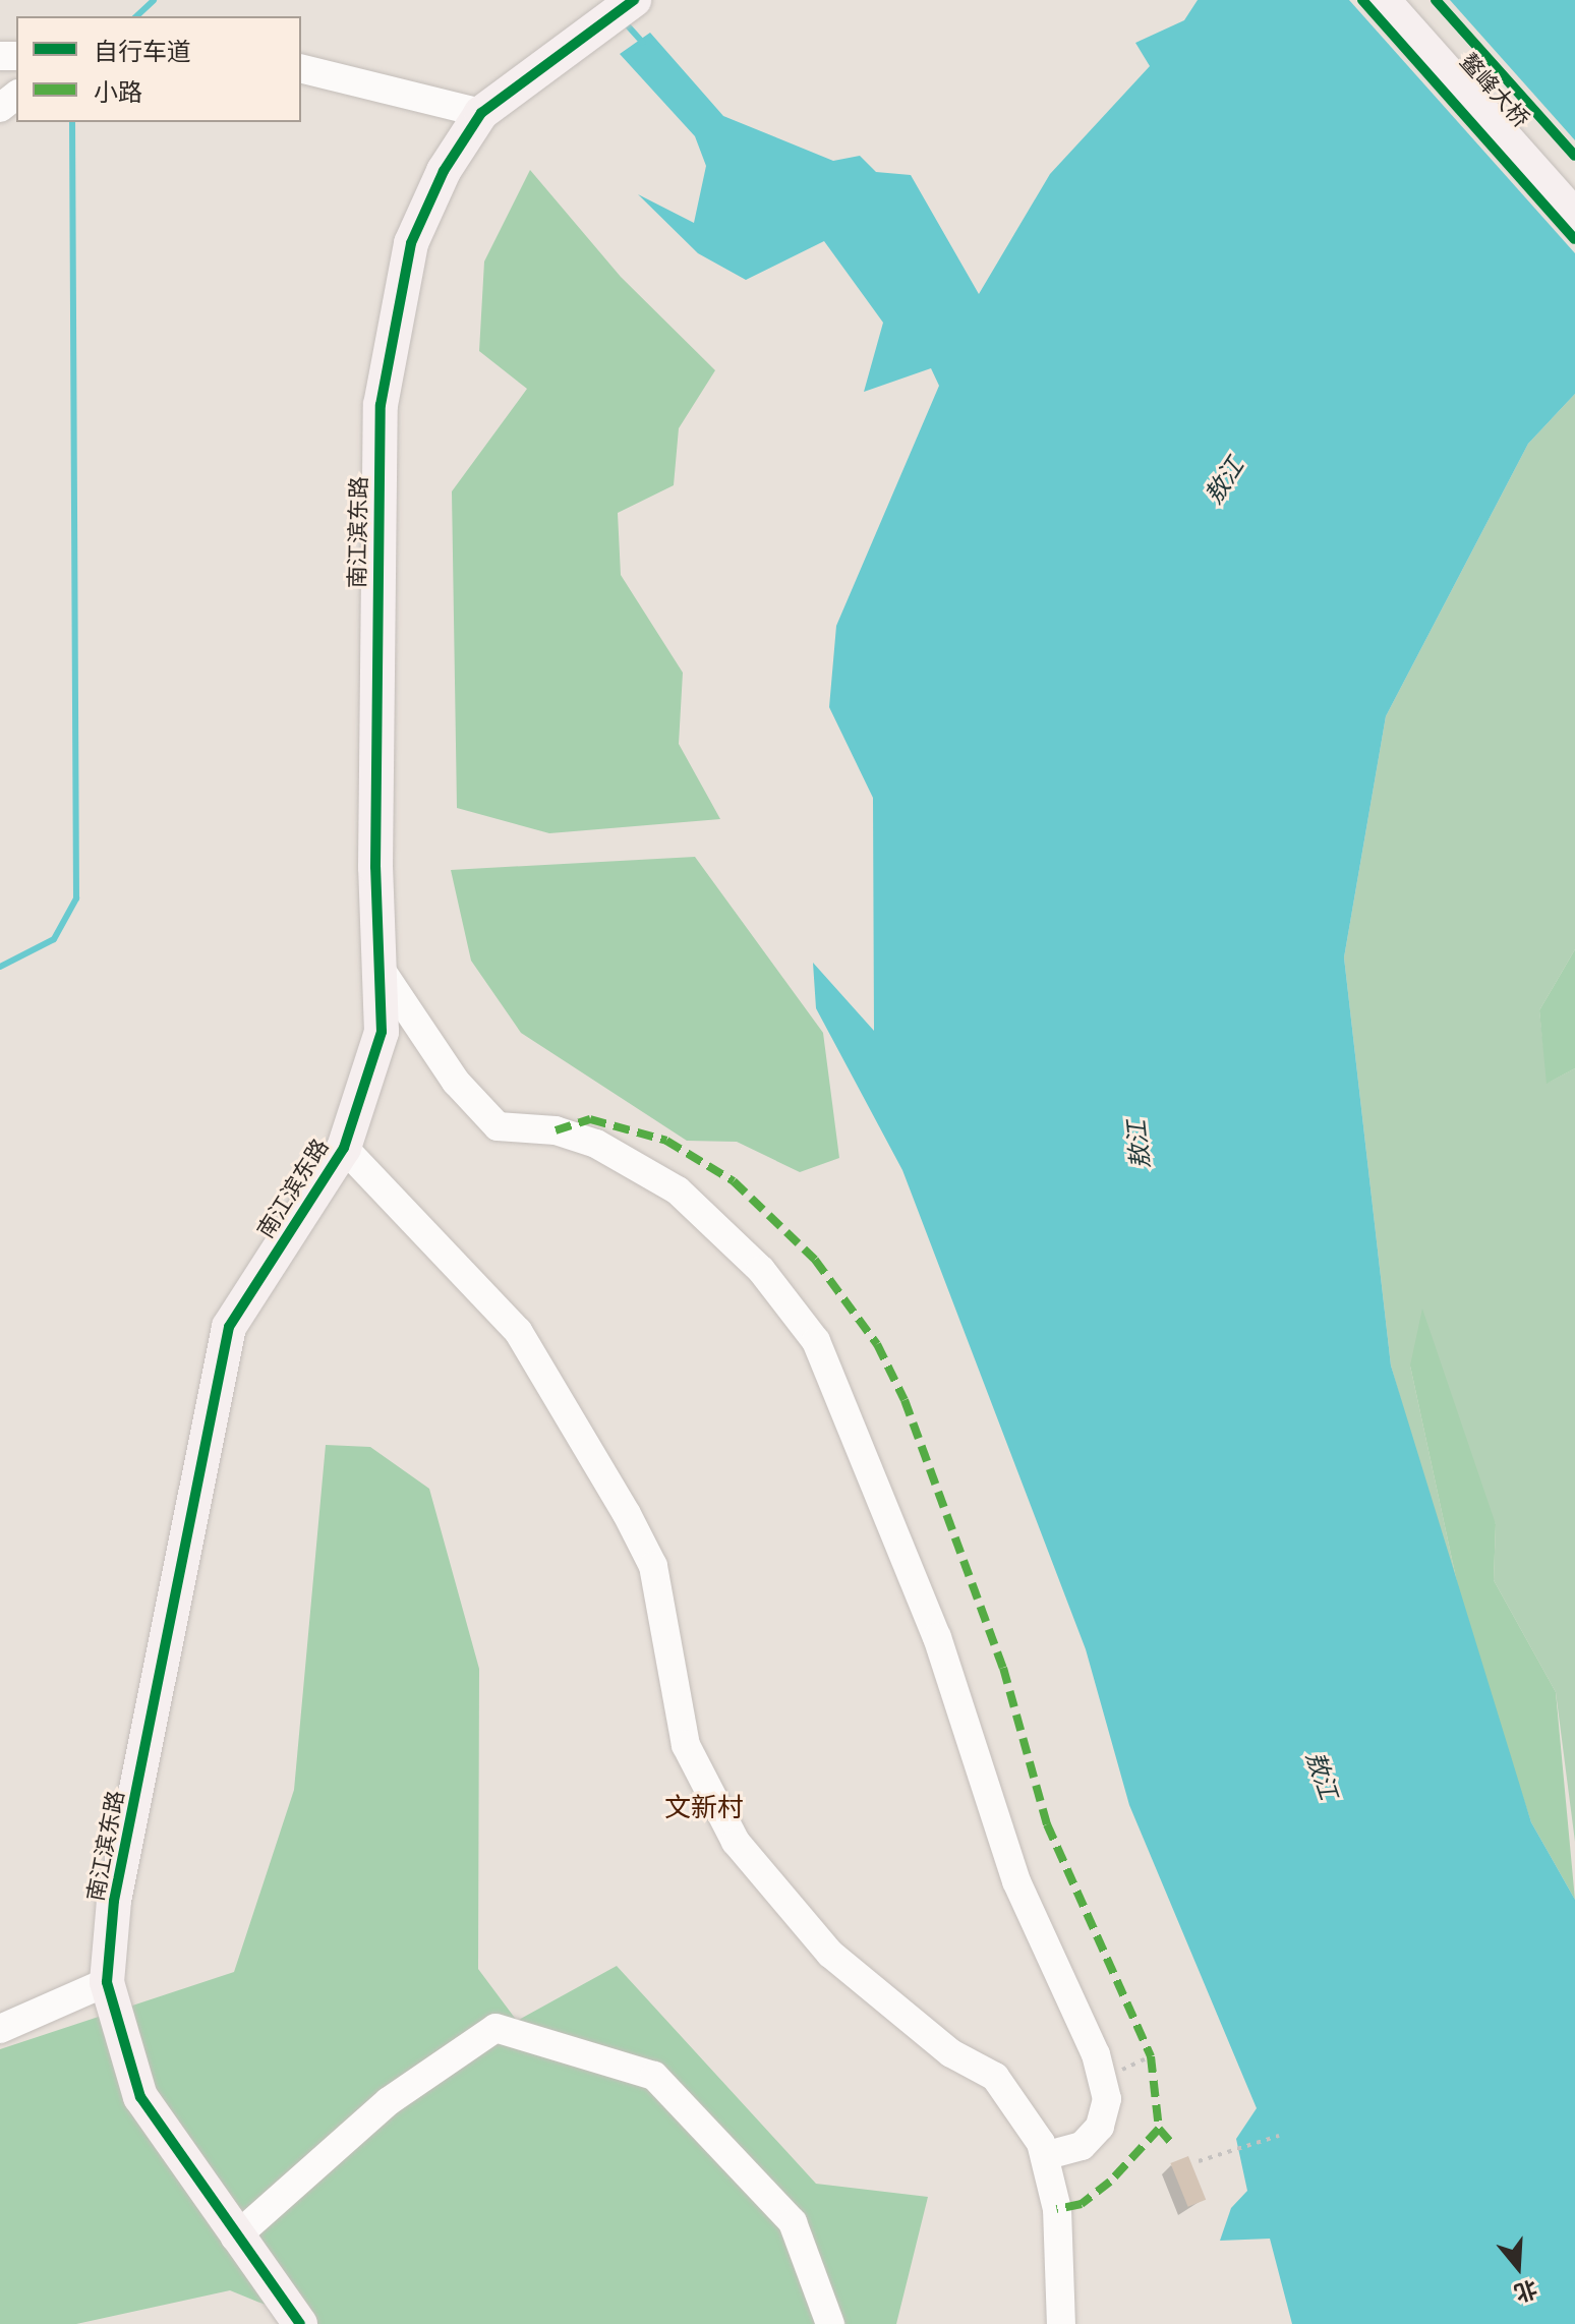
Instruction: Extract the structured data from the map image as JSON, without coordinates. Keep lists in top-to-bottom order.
{
  "streets": {
    "main road": ["鳌峰大桥", "南江滨东路"]
  },
  "districts": ["文新村"],
  "water": ["敖江"],
  "legend": ["自行车道", "小路"],
  "north": "bottom"
}
